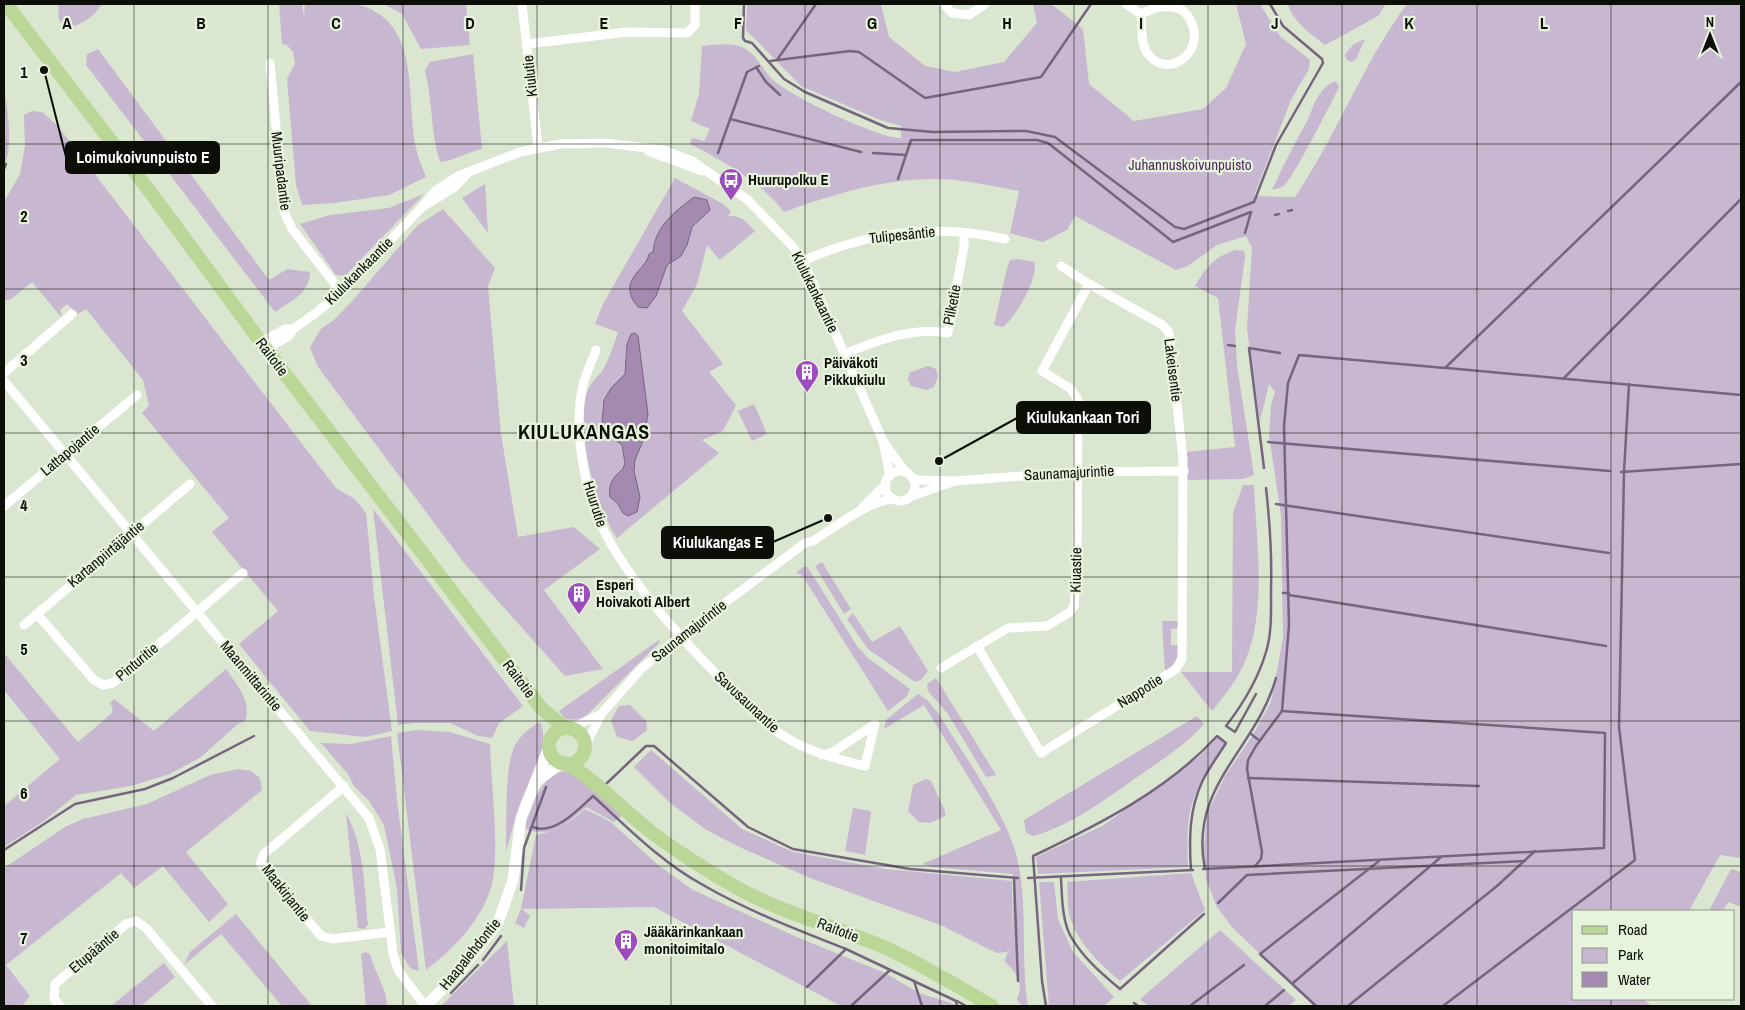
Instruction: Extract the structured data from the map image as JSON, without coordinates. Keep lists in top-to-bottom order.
{
  "streets": {
    "main road": ["Raitotie"],
    "street": [
      "Kiulutie",
      "Muuripadantie",
      "Tulipesäntie",
      "Kiulukankaantie",
      "Pilketie",
      "Lakeisentie",
      "Lattapojantie",
      "Saunamajurintie",
      "Huurutie",
      "Kartanpiirtäjäntie",
      "Kiuastie",
      "Pinturitie",
      "Maanmittarintie",
      "Nappotie",
      "Savusaunantie",
      "Maakirjantie",
      "Etupääntie",
      "Haapalehdontie"
    ]
  },
  "crossings": [
    ["Kiulutie", "Kiulukankaantie"],
    ["Muuripadantie", "Kiulukankaantie"],
    ["Tulipesäntie", "Kiulukankaantie"],
    ["Tulipesäntie", "Pilketie"],
    ["Kiulukankaantie", "Pilketie"],
    ["Kiulukankaantie", "Raitotie"],
    ["Kiulukankaantie", "Saunamajurintie"],
    ["Raitotie", "Saunamajurintie"],
    ["Raitotie", "Haapalehdontie"],
    ["Lakeisentie", "Saunamajurintie"],
    ["Lakeisentie", "Nappotie"],
    ["Lattapojantie", "Maanmittarintie"],
    ["Saunamajurintie", "Huurutie"],
    ["Saunamajurintie", "Kiuastie"],
    ["Saunamajurintie", "Nappotie"],
    ["Saunamajurintie", "Savusaunantie"],
    ["Saunamajurintie", "Haapalehdontie"],
    ["Huurutie", "Savusaunantie"],
    ["Kartanpiirtäjäntie", "Pinturitie"],
    ["Kartanpiirtäjäntie", "Maanmittarintie"],
    ["Kiuastie", "Nappotie"],
    ["Pinturitie", "Maanmittarintie"],
    ["Maanmittarintie", "Maakirjantie"],
    ["Maanmittarintie", "Haapalehdontie"]
  ],
  "districts": ["KIULUKANGAS"],
  "parks": ["Juhannuskoivunpuisto"],
  "places": {
    "other": ["Loimukoivunpuisto E", "Kiulukankaan Tori", "Kiulukangas E"],
    "bus stop": ["Huurupolku E"],
    "building": ["Päiväkoti Pikkukiulu", "Esperi Hoivakoti Albert", "Jääkärinkankaan monitoimitalo"]
  },
  "legend": ["Road", "Park", "Water"],
  "north": "top",
  "grid": {
    "columns": [
      "A",
      "B",
      "C",
      "D",
      "E",
      "F",
      "G",
      "H",
      "I",
      "J",
      "K",
      "L"
    ],
    "rows": [
      "1",
      "2",
      "3",
      "4",
      "5",
      "6",
      "7"
    ]
  }
}
